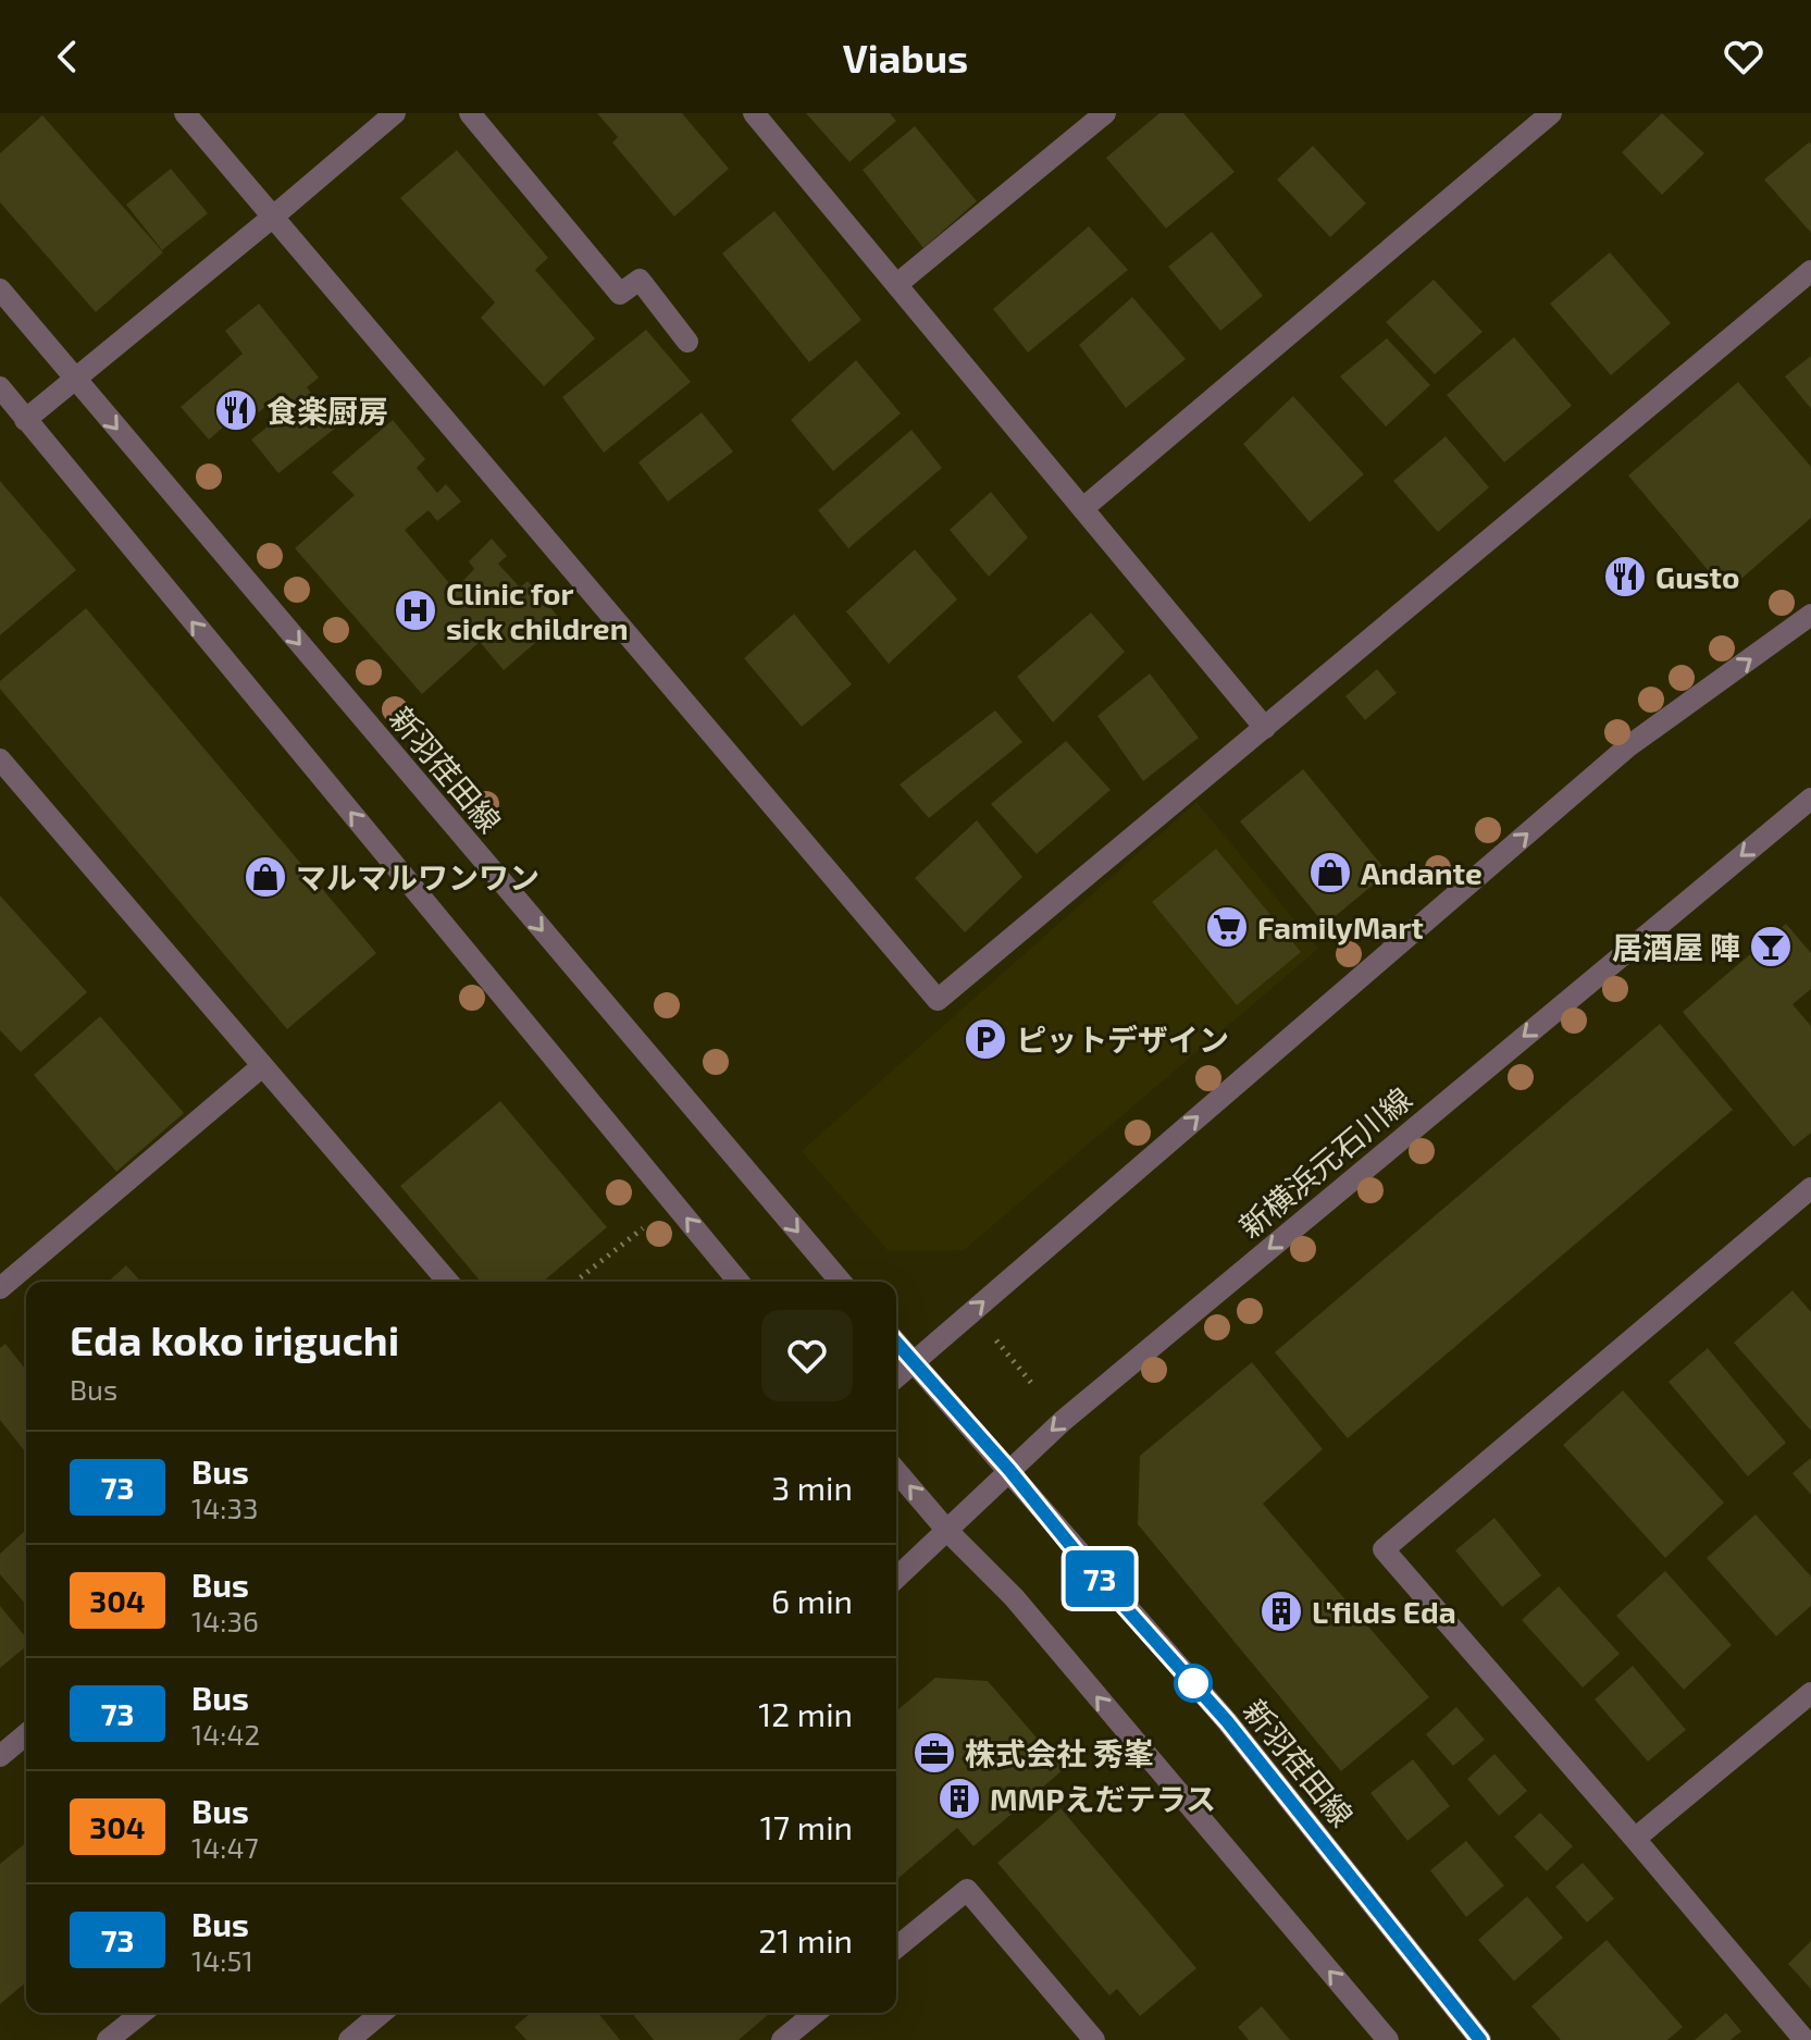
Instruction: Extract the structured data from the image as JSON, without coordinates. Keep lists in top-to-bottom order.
{
  "streets": {
    "street": ["新羽荏田線", "新横浜元石川線"]
  },
  "crossings": [
    ["新羽荏田線", "新横浜元石川線"]
  ],
  "places": {
    "restaurant": ["食楽厨房", "Gusto"],
    "hospital": ["Clinic for sick children"],
    "shop": ["Andante", "マルマルワンワン"],
    "supermarket": ["FamilyMart"],
    "bar": ["居酒屋 陣"],
    "parking": ["ピットデザイン"],
    "building": ["L'filds Eda", "MMPえだテラス"],
    "office": ["株式会社 秀峯"]
  },
  "lines": ["bus line 73"],
  "page": {
    "header": "Viabus",
    "on_map": "73",
    "heading": ["Eda koko iriguchi", "Bus"],
    "list": [
      {
        "mark": "73",
        "name": "Bus",
        "note": "14:33",
        "value": "3 min"
      },
      {
        "mark": "304",
        "name": "Bus",
        "note": "14:36",
        "value": "6 min"
      },
      {
        "mark": "73",
        "name": "Bus",
        "note": "14:42",
        "value": "12 min"
      },
      {
        "mark": "304",
        "name": "Bus",
        "note": "14:47",
        "value": "17 min"
      },
      {
        "mark": "73",
        "name": "Bus",
        "note": "14:51",
        "value": "21 min"
      }
    ]
  }
}
